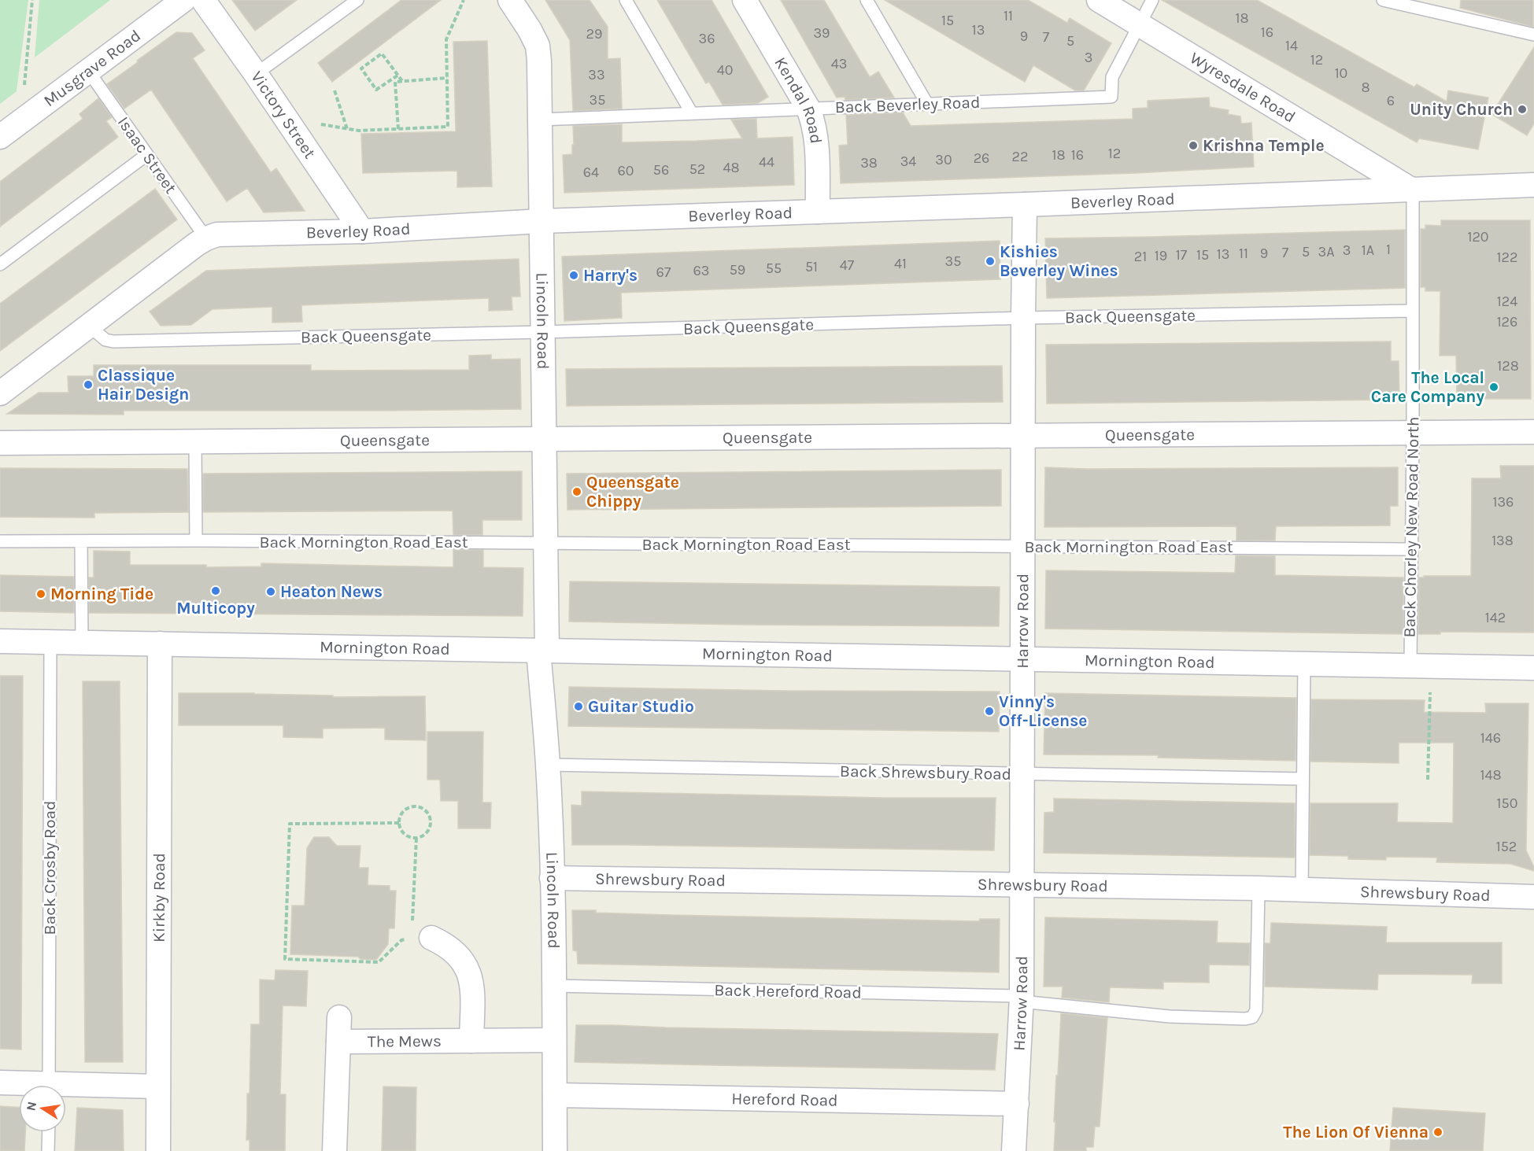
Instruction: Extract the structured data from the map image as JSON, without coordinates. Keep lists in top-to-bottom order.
{
  "streets": {
    "street": [
      "Musgrave Road",
      "Wyresdale Road",
      "Kendal Road",
      "Victory Street",
      "Beverley Road",
      "Lincoln Road",
      "Queensgate",
      "Harrow Road",
      "Mornington Road",
      "Shrewsbury Road",
      "Kirkby Road",
      "The Mews",
      "Hereford Road"
    ],
    "lane": [
      "Back Beverley Road",
      "Isaac Street",
      "Back Queensgate",
      "Back Chorley New Road North",
      "Back Mornington Road East",
      "Back Shrewsbury Road",
      "Back Crosby Road",
      "Back Hereford Road"
    ]
  },
  "crossings": [
    ["Musgrave Road", "Isaac Street"],
    ["Wyresdale Road", "Back Beverley Road"],
    ["Wyresdale Road", "Beverley Road"],
    ["Wyresdale Road", "Back Chorley New Road North"],
    ["Kendal Road", "Back Beverley Road"],
    ["Kendal Road", "Beverley Road"],
    ["Back Beverley Road", "Lincoln Road"],
    ["Victory Street", "Beverley Road"],
    ["Isaac Street", "Beverley Road"],
    ["Beverley Road", "Back Queensgate"],
    ["Beverley Road", "Lincoln Road"],
    ["Beverley Road", "Back Chorley New Road North"],
    ["Beverley Road", "Harrow Road"],
    ["Back Queensgate", "Lincoln Road"],
    ["Back Queensgate", "Back Chorley New Road North"],
    ["Back Queensgate", "Harrow Road"],
    ["Lincoln Road", "Queensgate"],
    ["Lincoln Road", "Back Mornington Road East"],
    ["Lincoln Road", "Mornington Road"],
    ["Lincoln Road", "Back Shrewsbury Road"],
    ["Lincoln Road", "Shrewsbury Road"],
    ["Lincoln Road", "Back Hereford Road"],
    ["Lincoln Road", "The Mews"],
    ["Lincoln Road", "Hereford Road"],
    ["Queensgate", "Back Chorley New Road North"],
    ["Queensgate", "Harrow Road"],
    ["Back Chorley New Road North", "Back Mornington Road East"],
    ["Back Chorley New Road North", "Mornington Road"],
    ["Back Mornington Road East", "Harrow Road"],
    ["Harrow Road", "Mornington Road"],
    ["Harrow Road", "Back Shrewsbury Road"],
    ["Harrow Road", "Shrewsbury Road"],
    ["Harrow Road", "Back Hereford Road"],
    ["Harrow Road", "Hereford Road"],
    ["Mornington Road", "Back Crosby Road"],
    ["Mornington Road", "Kirkby Road"],
    ["Shrewsbury Road", "Back Hereford Road"]
  ],
  "places": [
    "Unity Church",
    "Krishna Temple",
    "Kishies Beverley Wines",
    "Harry's",
    "Classique Hair Design",
    "The Local Care Company",
    "Queensgate Chippy",
    "Multicopy",
    "Heaton News",
    "Morning Tide",
    "Guitar Studio",
    "Vinny's Off-License",
    "The Lion Of Vienna"
  ],
  "house_numbers": [
    "11",
    "18",
    "15",
    "13",
    "16",
    "39",
    "29",
    "9",
    "7",
    "36",
    "5",
    "14",
    "3",
    "12",
    "43",
    "40",
    "10",
    "33",
    "8",
    "35",
    "6",
    "12",
    "18",
    "16",
    "22",
    "26",
    "30",
    "34",
    "44",
    "38",
    "48",
    "52",
    "56",
    "60",
    "64",
    "120",
    "1",
    "3",
    "1A",
    "5",
    "3A",
    "7",
    "11",
    "9",
    "13",
    "17",
    "15",
    "19",
    "21",
    "122",
    "35",
    "41",
    "47",
    "51",
    "55",
    "59",
    "63",
    "67",
    "124",
    "126",
    "128",
    "136",
    "138",
    "142",
    "146",
    "148",
    "150",
    "152"
  ],
  "north": "left"
}
